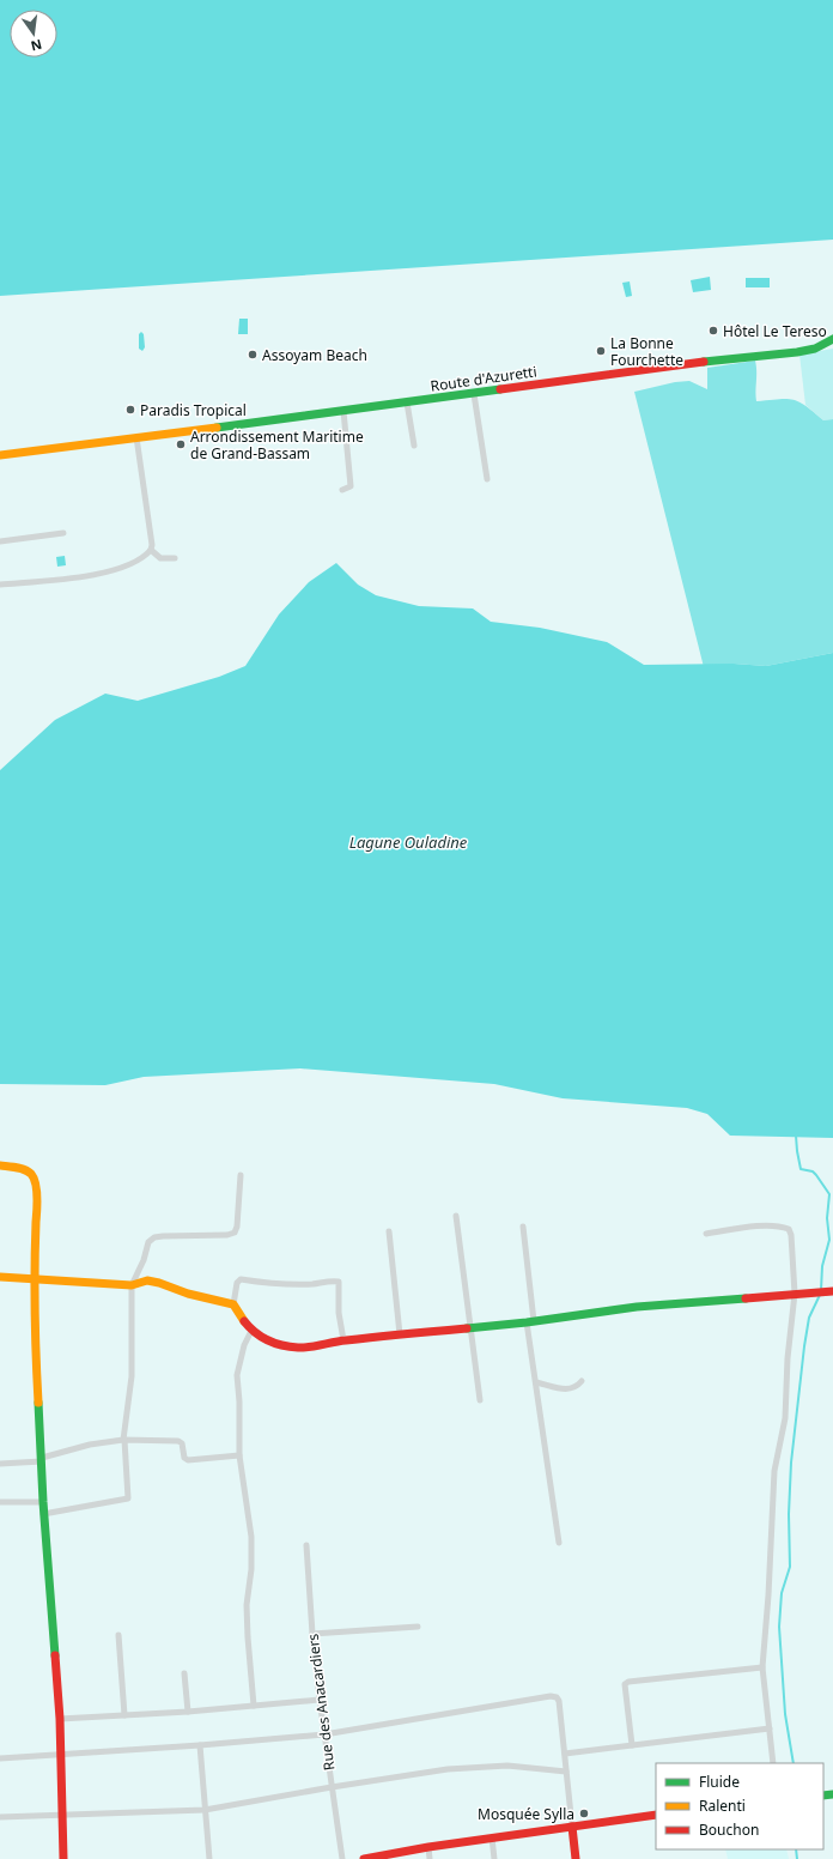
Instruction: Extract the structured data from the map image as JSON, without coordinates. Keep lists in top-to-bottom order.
{
  "streets": {
    "street": ["Route d'Azuretti", "Rue des Anacardiers"]
  },
  "water": ["Lagune Ouladine"],
  "places": [
    "Hôtel Le Tereso",
    "La Bonne Fourchette",
    "Assoyam Beach",
    "Paradis Tropical",
    "Arrondissement Maritime de Grand-Bassam",
    "Mosquée Sylla"
  ],
  "legend": ["Fluide", "Ralenti", "Bouchon"],
  "north": "bottom"
}
